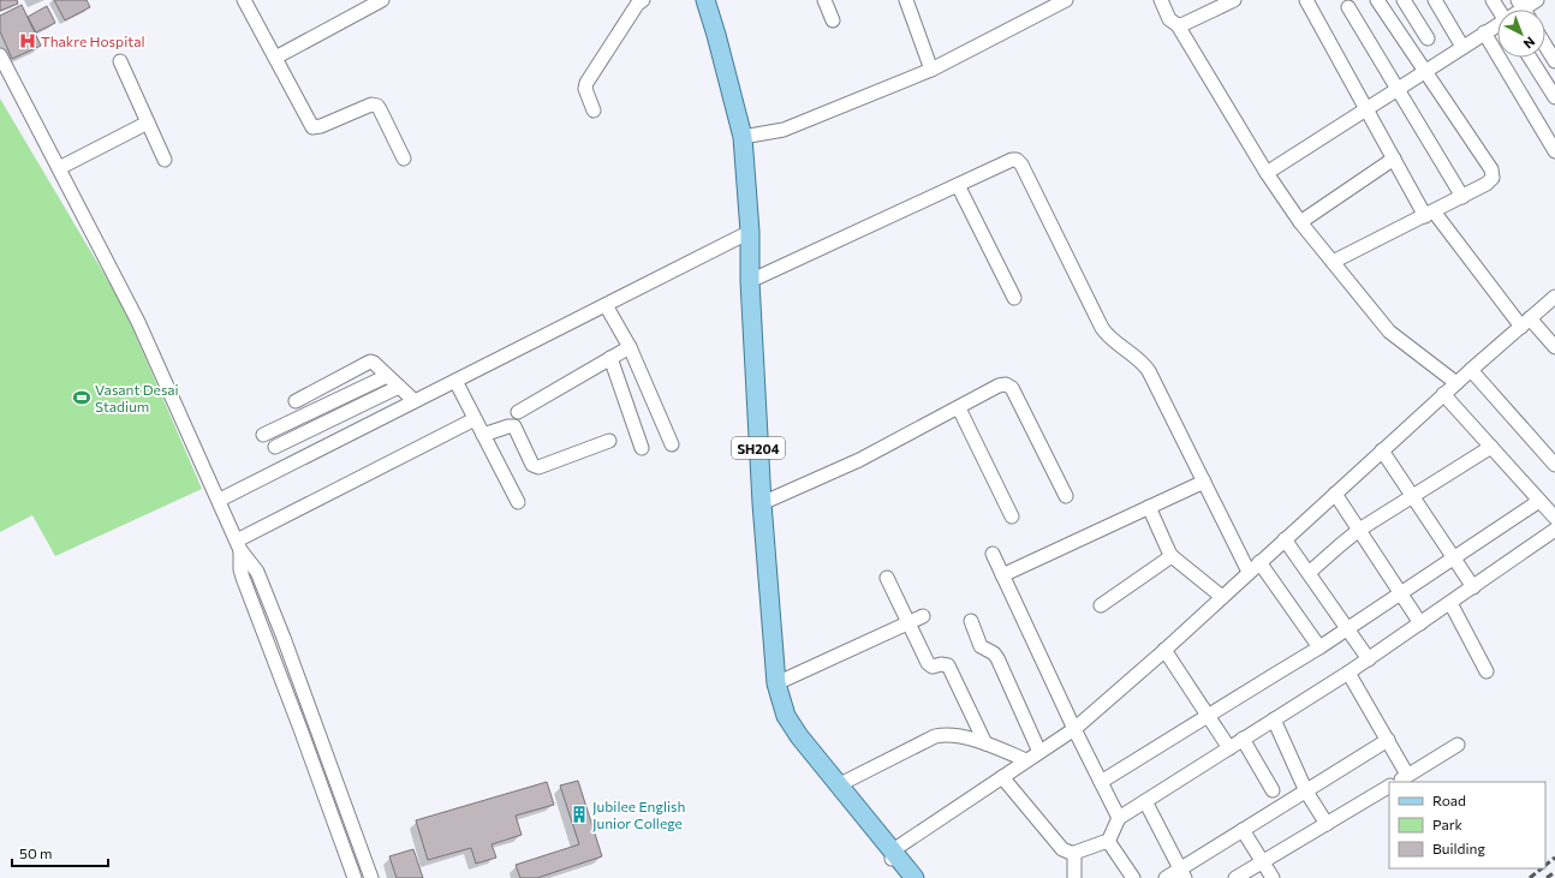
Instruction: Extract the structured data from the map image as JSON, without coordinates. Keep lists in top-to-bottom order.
{
  "streets": {
    "main road": ["SH204"]
  },
  "places": {
    "hospital": ["Thakre Hospital"],
    "sports": ["Vasant Desai Stadium"],
    "building": ["Jubilee English Junior College"]
  },
  "legend": ["Road", "Park", "Building"],
  "scale_bar": "50 m",
  "north": "bottom right"
}
